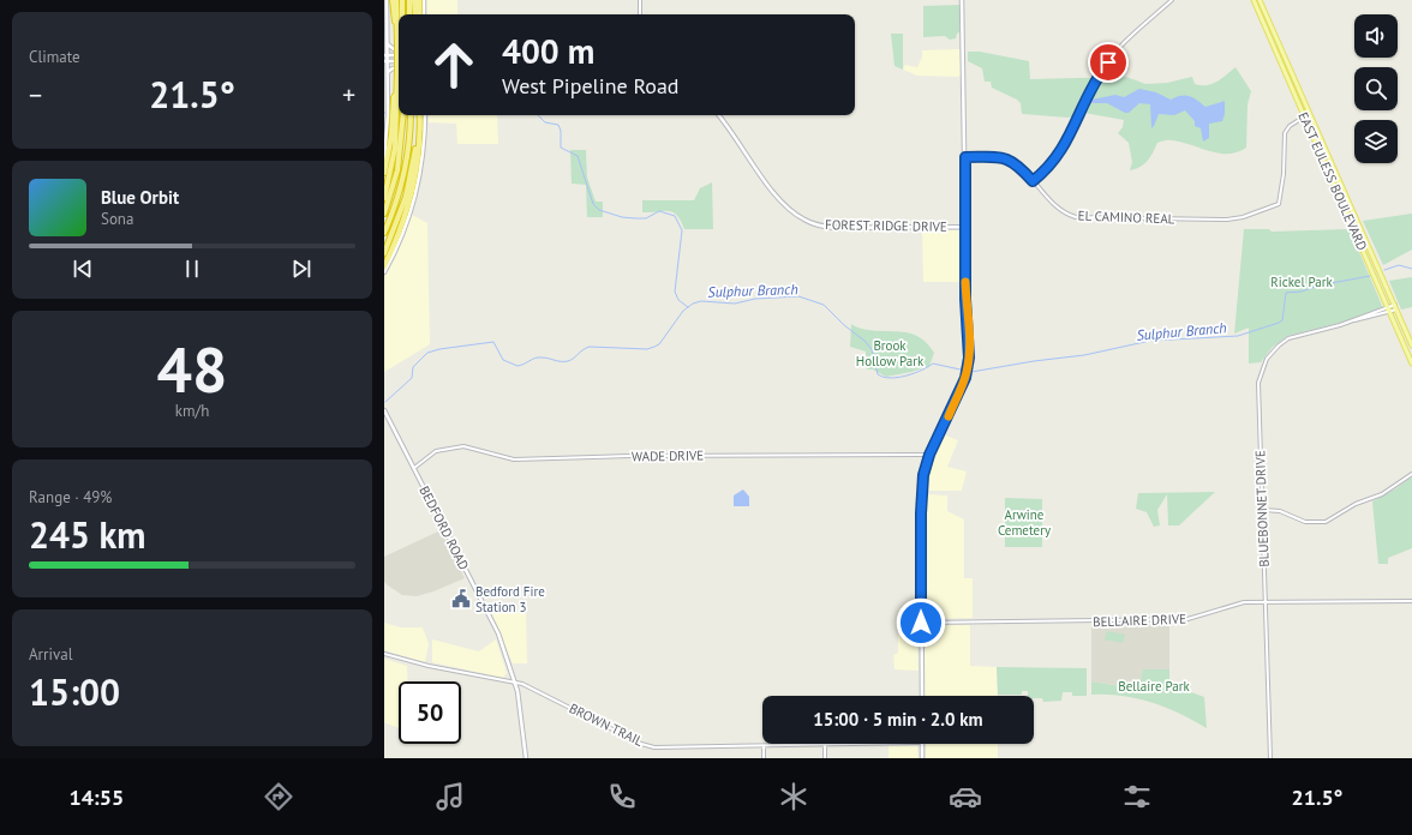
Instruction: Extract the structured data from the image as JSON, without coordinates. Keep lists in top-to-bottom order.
{
  "streets": {
    "main road": ["EAST EULESS BOULEVARD", "FOREST RIDGE DRIVE", "BEDFORD ROAD"],
    "street": [
      "EL CAMINO REAL",
      "WADE DRIVE",
      "BLUEBONNET DRIVE",
      "BELLAIRE DRIVE",
      "BROWN TRAIL"
    ]
  },
  "crossings": [
    ["EAST EULESS BOULEVARD", "EL CAMINO REAL"],
    ["EAST EULESS BOULEVARD", "BLUEBONNET DRIVE"],
    ["WADE DRIVE", "BEDFORD ROAD"],
    ["BLUEBONNET DRIVE", "BELLAIRE DRIVE"],
    ["BEDFORD ROAD", "BROWN TRAIL"]
  ],
  "water": ["Sulphur Branch"],
  "parks": [
    "Rickel Park",
    "Brook Hollow Park",
    "Arwine Cemetery",
    "Bellaire Park"
  ],
  "places": {
    "public building": ["Bedford Fire Station 3"]
  },
  "page": {
    "tile": [
      "Climate",
      ["48", "km/h"],
      ["Range · 49%", "245 km"],
      ["Arrival", "15:00"]
    ],
    "turn": ["400 m", "West Pipeline Road"],
    "heat": ["−", "21.5°", "+"],
    "song": ["Blue Orbit", "Sona"],
    "limit": "50",
    "trip": "15:00 · 5 min · 2.0 km",
    "tabs": ["14:55", "21.5°"]
  }
}
